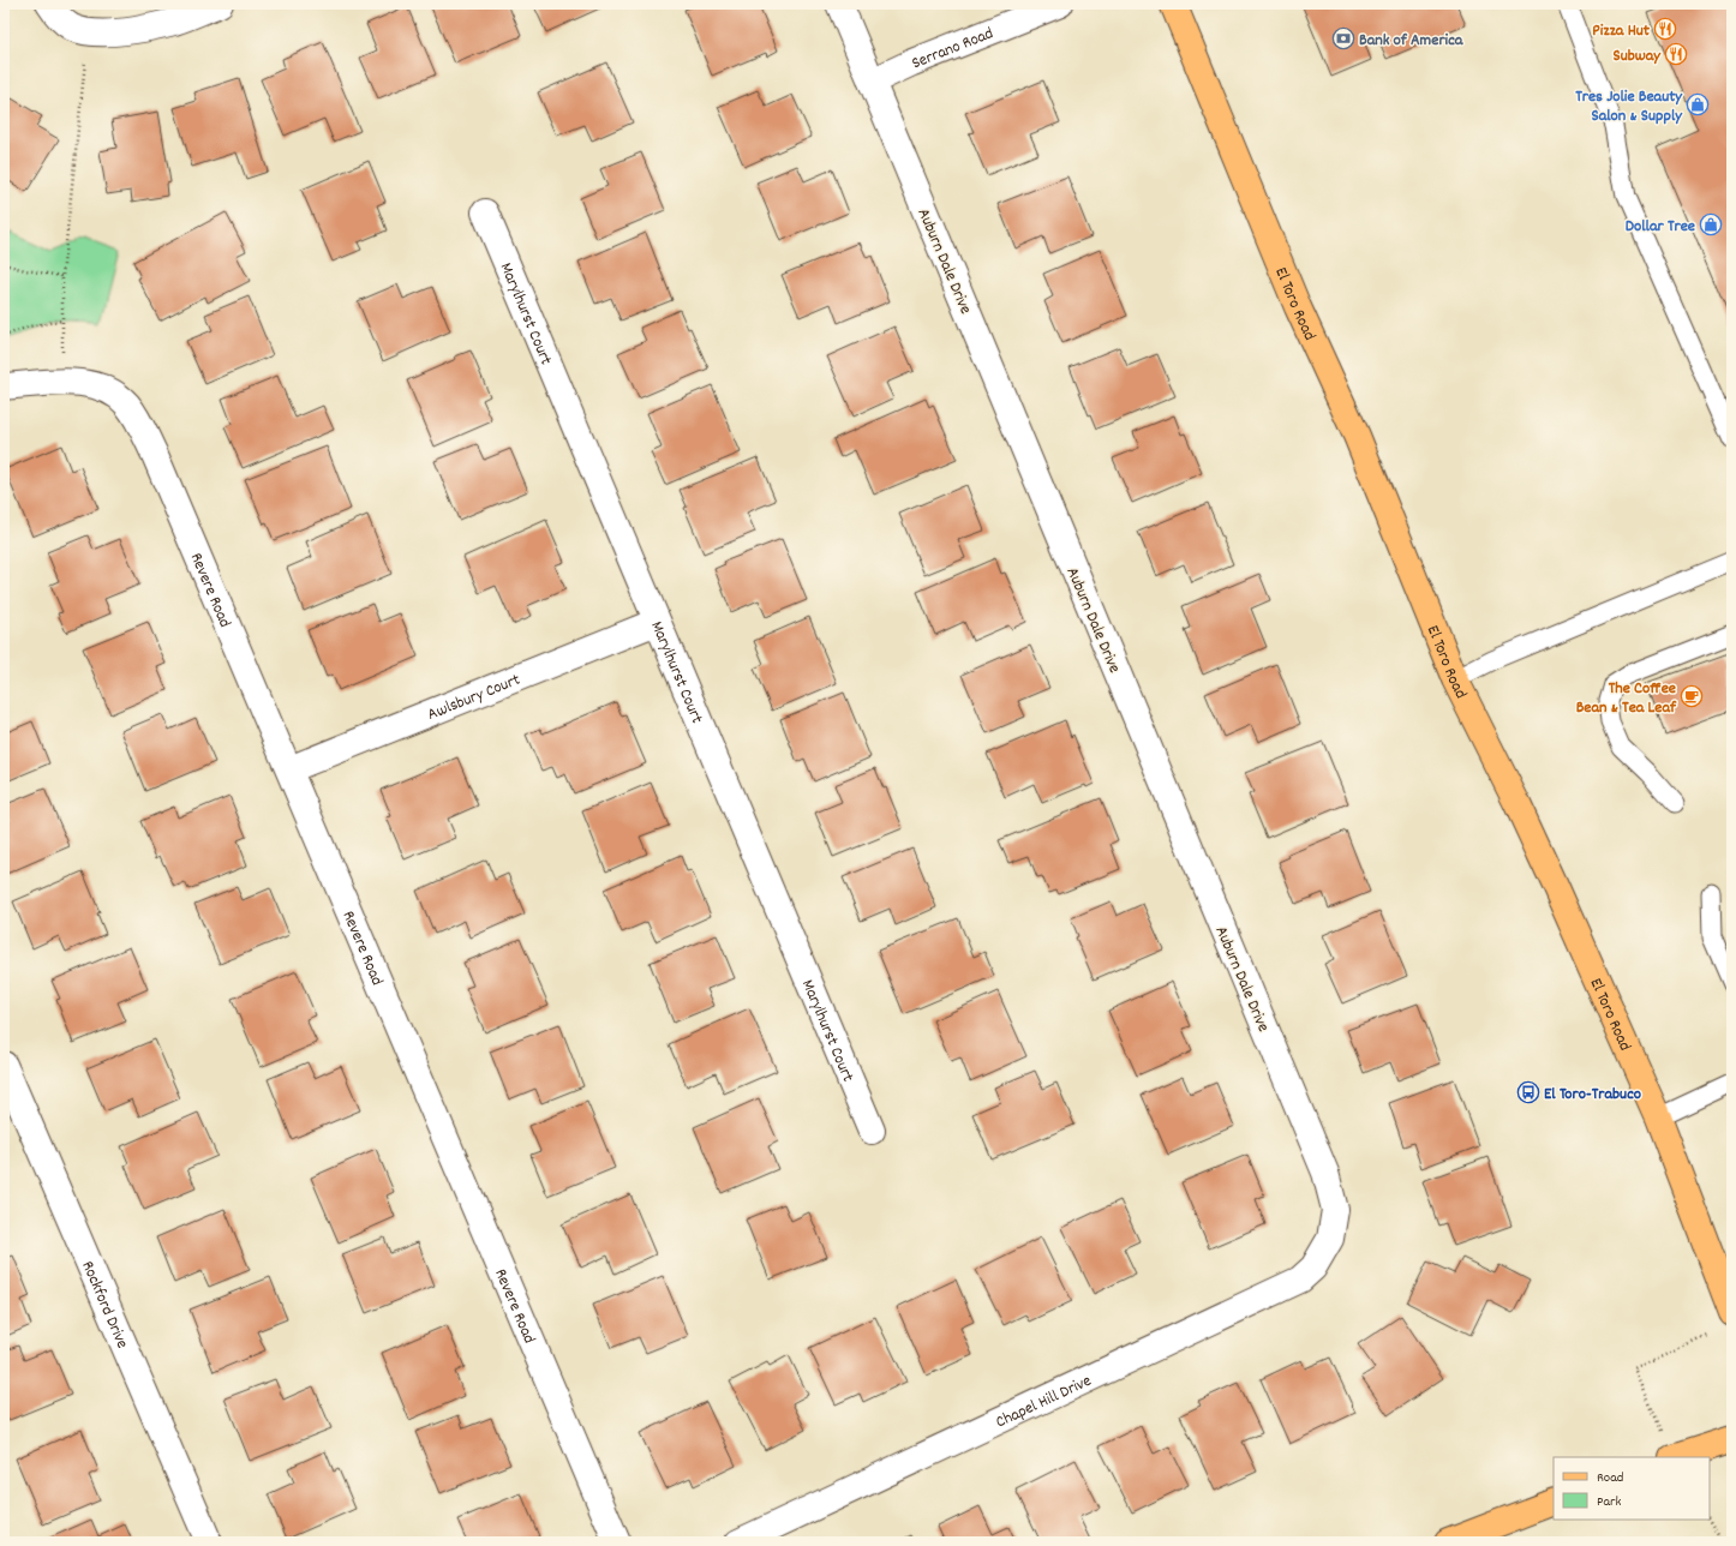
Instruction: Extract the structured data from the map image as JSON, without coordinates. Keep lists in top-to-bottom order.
{
  "streets": {
    "main road": ["El Toro Road"],
    "street": [
      "Serrano Road",
      "Auburn Dale Drive",
      "Marylhurst Court",
      "Revere Road",
      "Awlsbury Court",
      "Rockford Drive",
      "Chapel Hill Drive"
    ]
  },
  "crossings": [
    ["Serrano Road", "Auburn Dale Drive"],
    ["Auburn Dale Drive", "Chapel Hill Drive"],
    ["Marylhurst Court", "Awlsbury Court"],
    ["Revere Road", "Awlsbury Court"]
  ],
  "places": {
    "restaurant": ["Pizza Hut", "Subway"],
    "bank": ["Bank of America"],
    "shop": ["Tres Jolie Beauty Salon & Supply", "Dollar Tree"],
    "cafe": ["The Coffee Bean & Tea Leaf"],
    "bus stop": ["El Toro-Trabuco"]
  },
  "legend": ["Road", "Park"]
}
